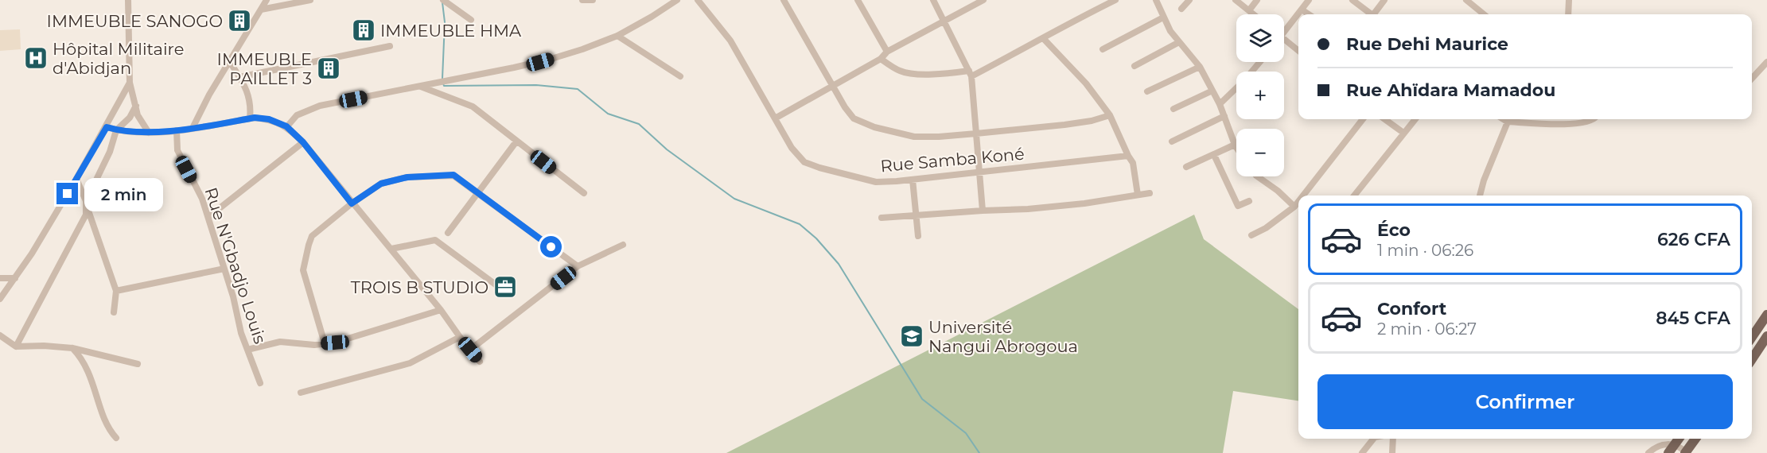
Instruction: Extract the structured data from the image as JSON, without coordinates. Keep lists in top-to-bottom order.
{
  "streets": {
    "street": ["Rue Samba Koné", "Rue N'Gbadjo Louis"]
  },
  "places": {
    "building": ["IMMEUBLE SANOGO", "IMMEUBLE HMA", "IMMEUBLE PAILLET 3"],
    "hospital": ["Hôpital Militaire d'Abidjan"],
    "office": ["TROIS B STUDIO"],
    "school or university": ["Université Nangui Abrogoua"]
  },
  "page": {
    "map_buttons": ["+", "−"],
    "banner": ["Rue Dehi Maurice", "Rue Ahïdara Mamadou"],
    "bubble": "2 min",
    "list": [
      {
        "name": "Éco",
        "note": "1 min · 06:26",
        "value": "626 CFA"
      },
      {
        "name": "Confort",
        "note": "2 min · 06:27",
        "value": "845 CFA"
      }
    ],
    "buttons": "Confirmer"
  }
}
